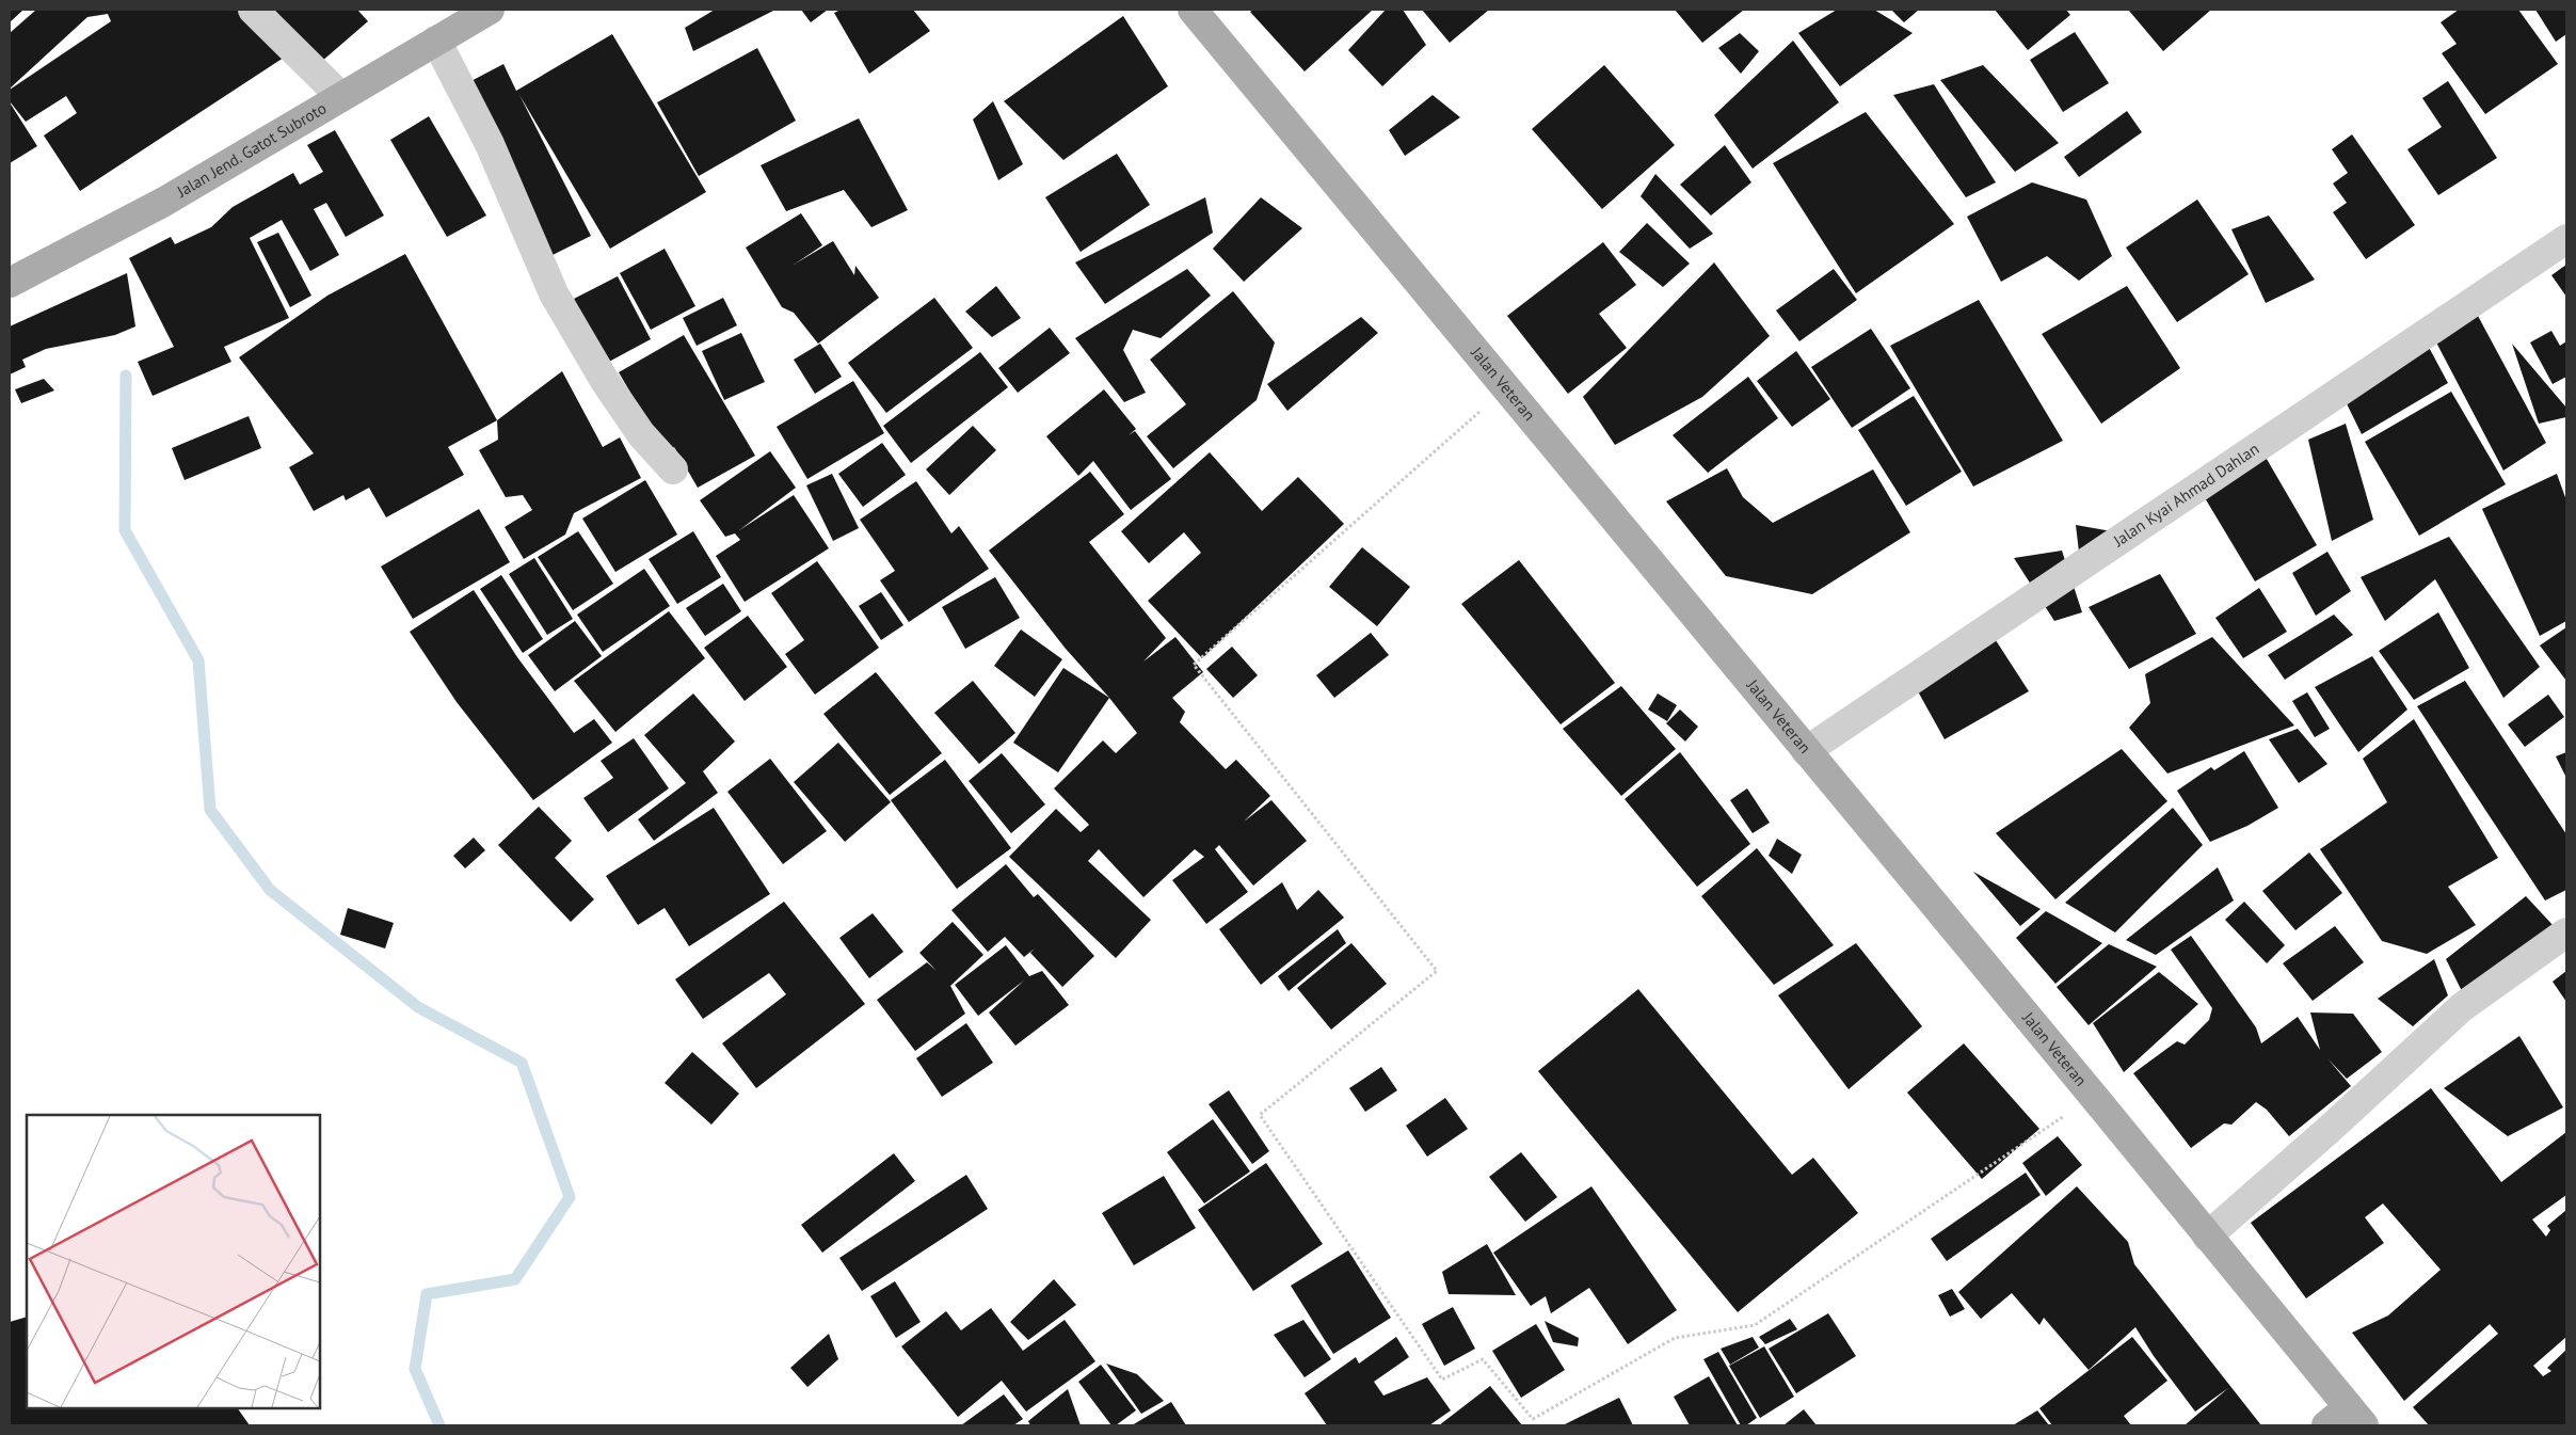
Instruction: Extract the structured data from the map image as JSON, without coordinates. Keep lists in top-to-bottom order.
{
  "streets": {
    "main road": ["Jalan Jend. Gatot Subroto", "Jalan Veteran"],
    "street": ["Jalan Kyai Ahmad Dahlan"]
  },
  "crossings": [
    ["Jalan Veteran", "Jalan Kyai Ahmad Dahlan"]
  ]
}
